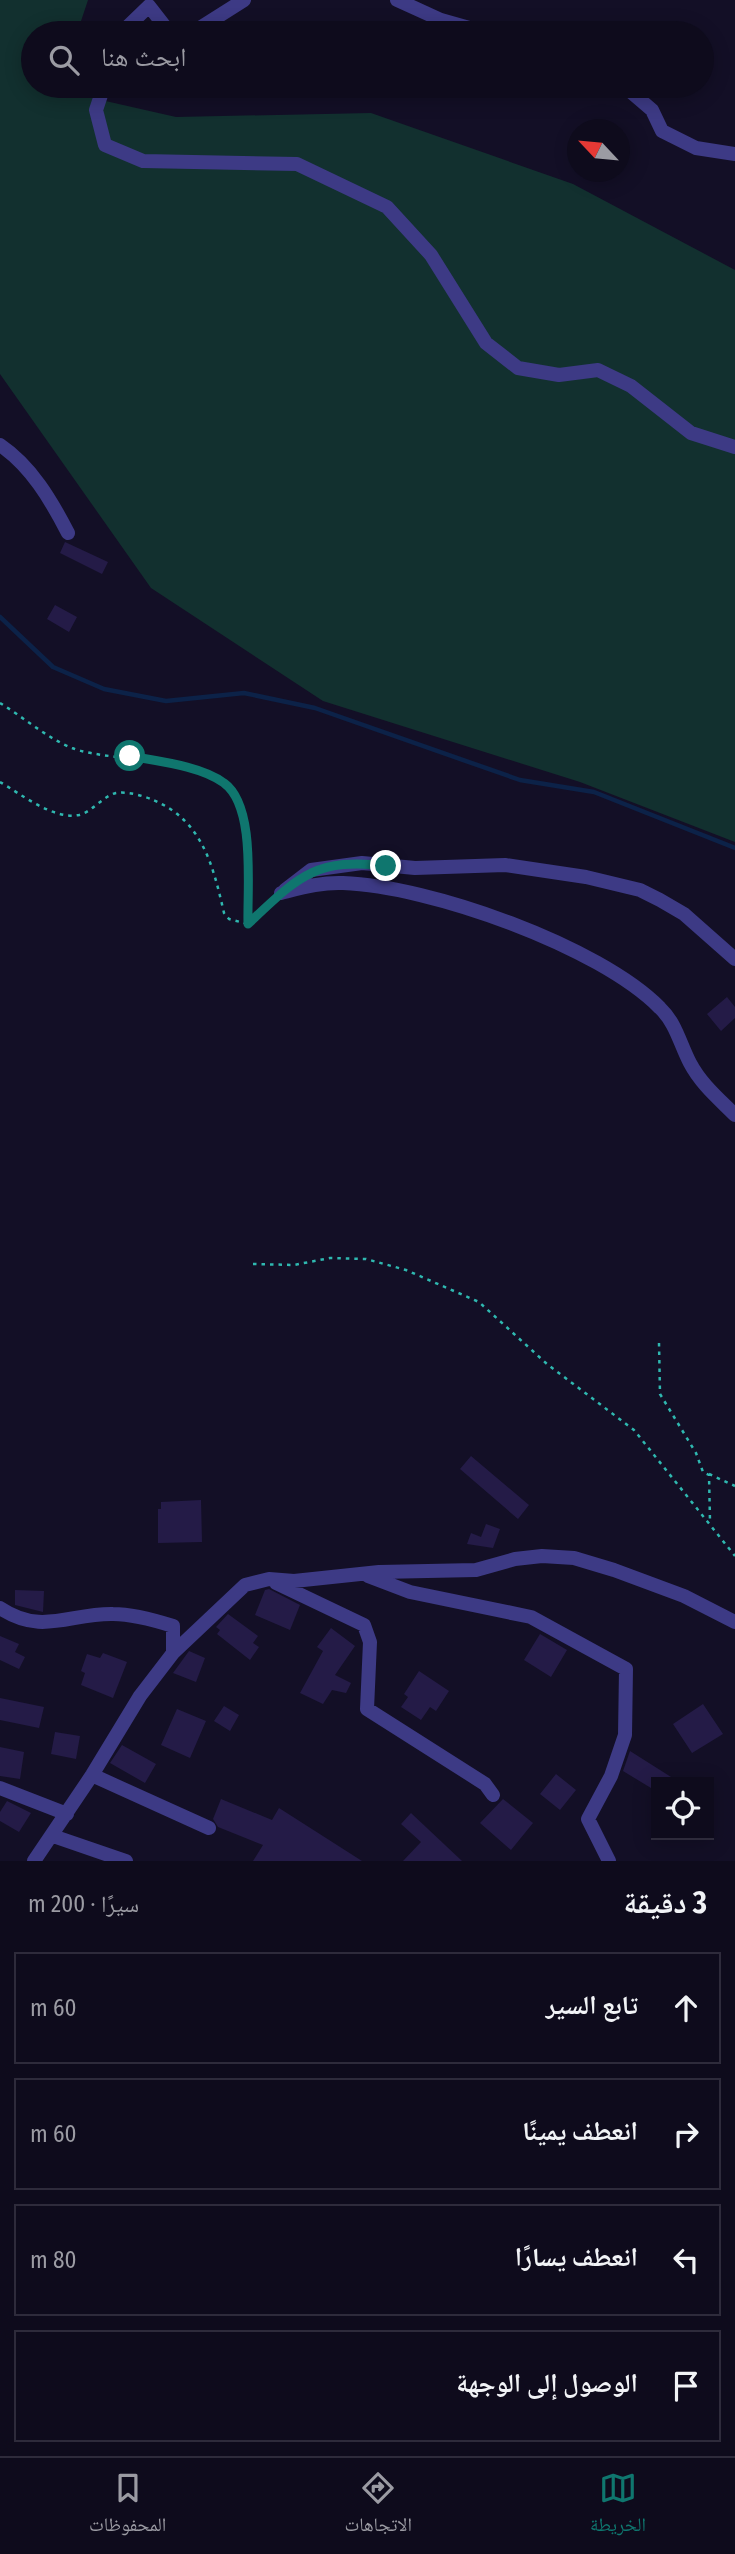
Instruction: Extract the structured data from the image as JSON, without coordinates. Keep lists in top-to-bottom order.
{
  "north": "top left",
  "page": {
    "search": "ابحث هنا",
    "heading": ["3 دقيقة", "سيرًا · 200 m"],
    "list": [
      ["تابع السير", "60 m"],
      ["انعطف يمينًا", "60 m"],
      ["انعطف يسارًا", "80 m"],
      "الوصول إلى الوجهة"
    ],
    "nav": ["الخريطة", "الاتجاهات", "المحفوظات"]
  }
}
